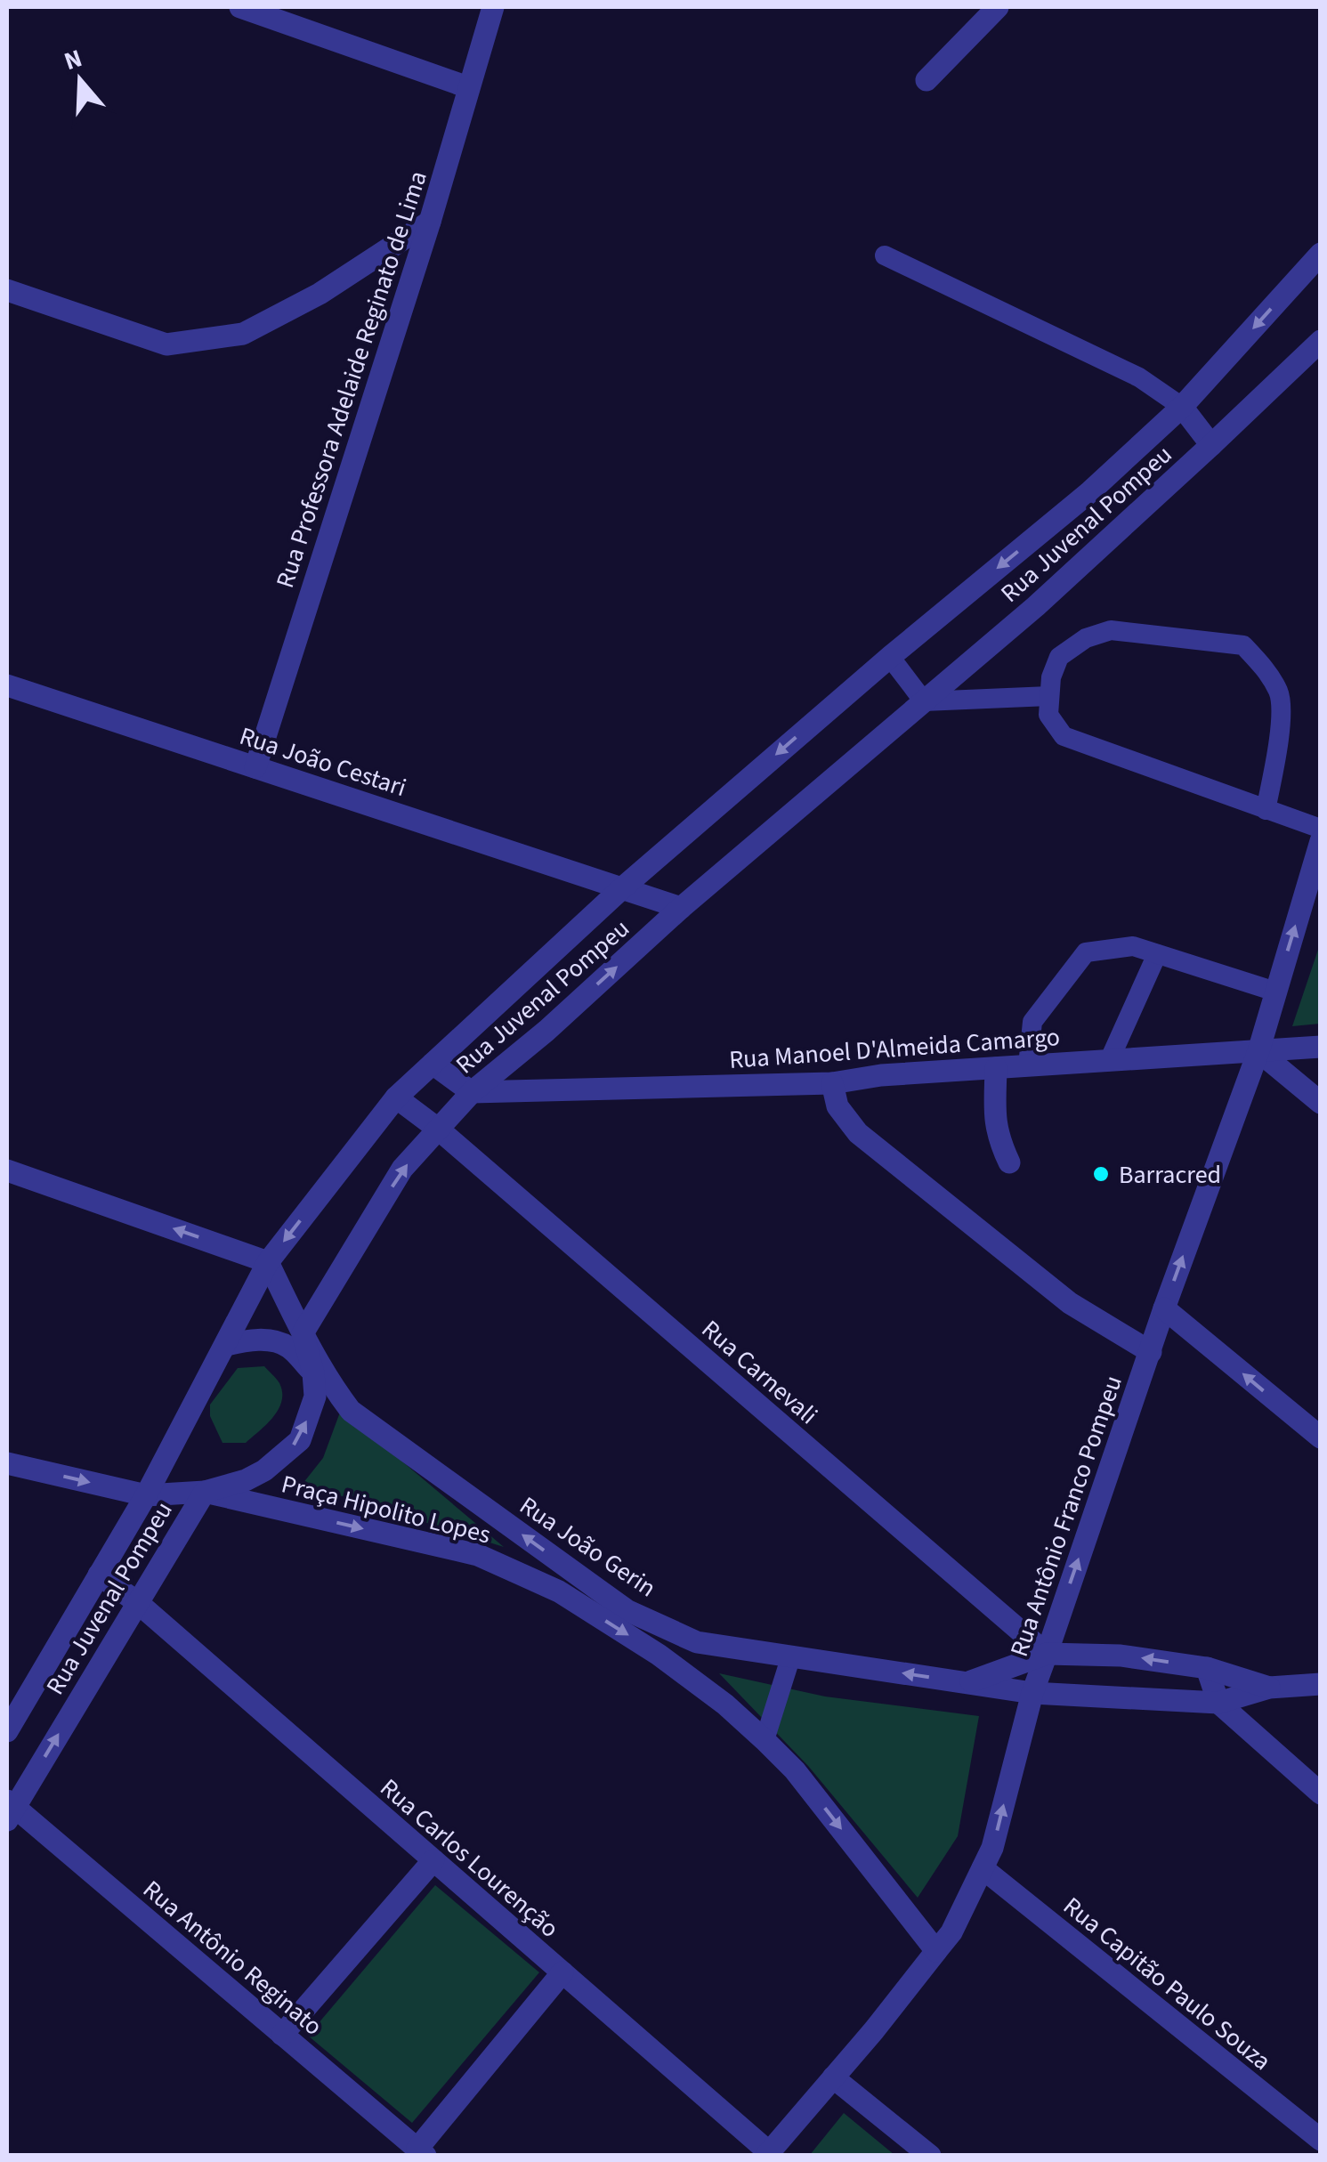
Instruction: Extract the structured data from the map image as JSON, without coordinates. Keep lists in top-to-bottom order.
{
  "streets": {
    "street": [
      "Rua Professora Adelaide Reginato de Lima",
      "Rua Juvenal Pompeu",
      "Rua João Cestari",
      "Rua Manoel D'Almeida Camargo",
      "Rua Carnevali",
      "Praça Hipolito Lopes",
      "Rua Antônio Franco Pompeu",
      "Rua João Gerin",
      "Rua Carlos Lourenção",
      "Rua Antônio Reginato",
      "Rua Capitão Paulo Souza"
    ]
  },
  "crossings": [
    ["Rua Professora Adelaide Reginato de Lima", "Rua João Cestari"],
    ["Rua Juvenal Pompeu", "Rua João Cestari"],
    ["Rua Juvenal Pompeu", "Rua Manoel D'Almeida Camargo"],
    ["Rua Juvenal Pompeu", "Rua Carnevali"],
    ["Rua Juvenal Pompeu", "Praça Hipolito Lopes"],
    ["Rua Juvenal Pompeu", "Rua João Gerin"],
    ["Rua Juvenal Pompeu", "Rua Carlos Lourenção"],
    ["Rua Juvenal Pompeu", "Rua Antônio Reginato"],
    ["Rua Manoel D'Almeida Camargo", "Rua Antônio Franco Pompeu"],
    ["Rua Carnevali", "Rua Antônio Franco Pompeu"],
    ["Rua Carnevali", "Rua João Gerin"],
    ["Praça Hipolito Lopes", "Rua Antônio Franco Pompeu"],
    ["Rua Antônio Franco Pompeu", "Rua João Gerin"],
    ["Rua Antônio Franco Pompeu", "Rua Carlos Lourenção"],
    ["Rua Antônio Franco Pompeu", "Rua Capitão Paulo Souza"]
  ],
  "one_way": ["Praça Hipolito Lopes", "Rua Antônio Franco Pompeu", "Rua João Gerin"],
  "places": ["Barracred"],
  "north": "top"
}
